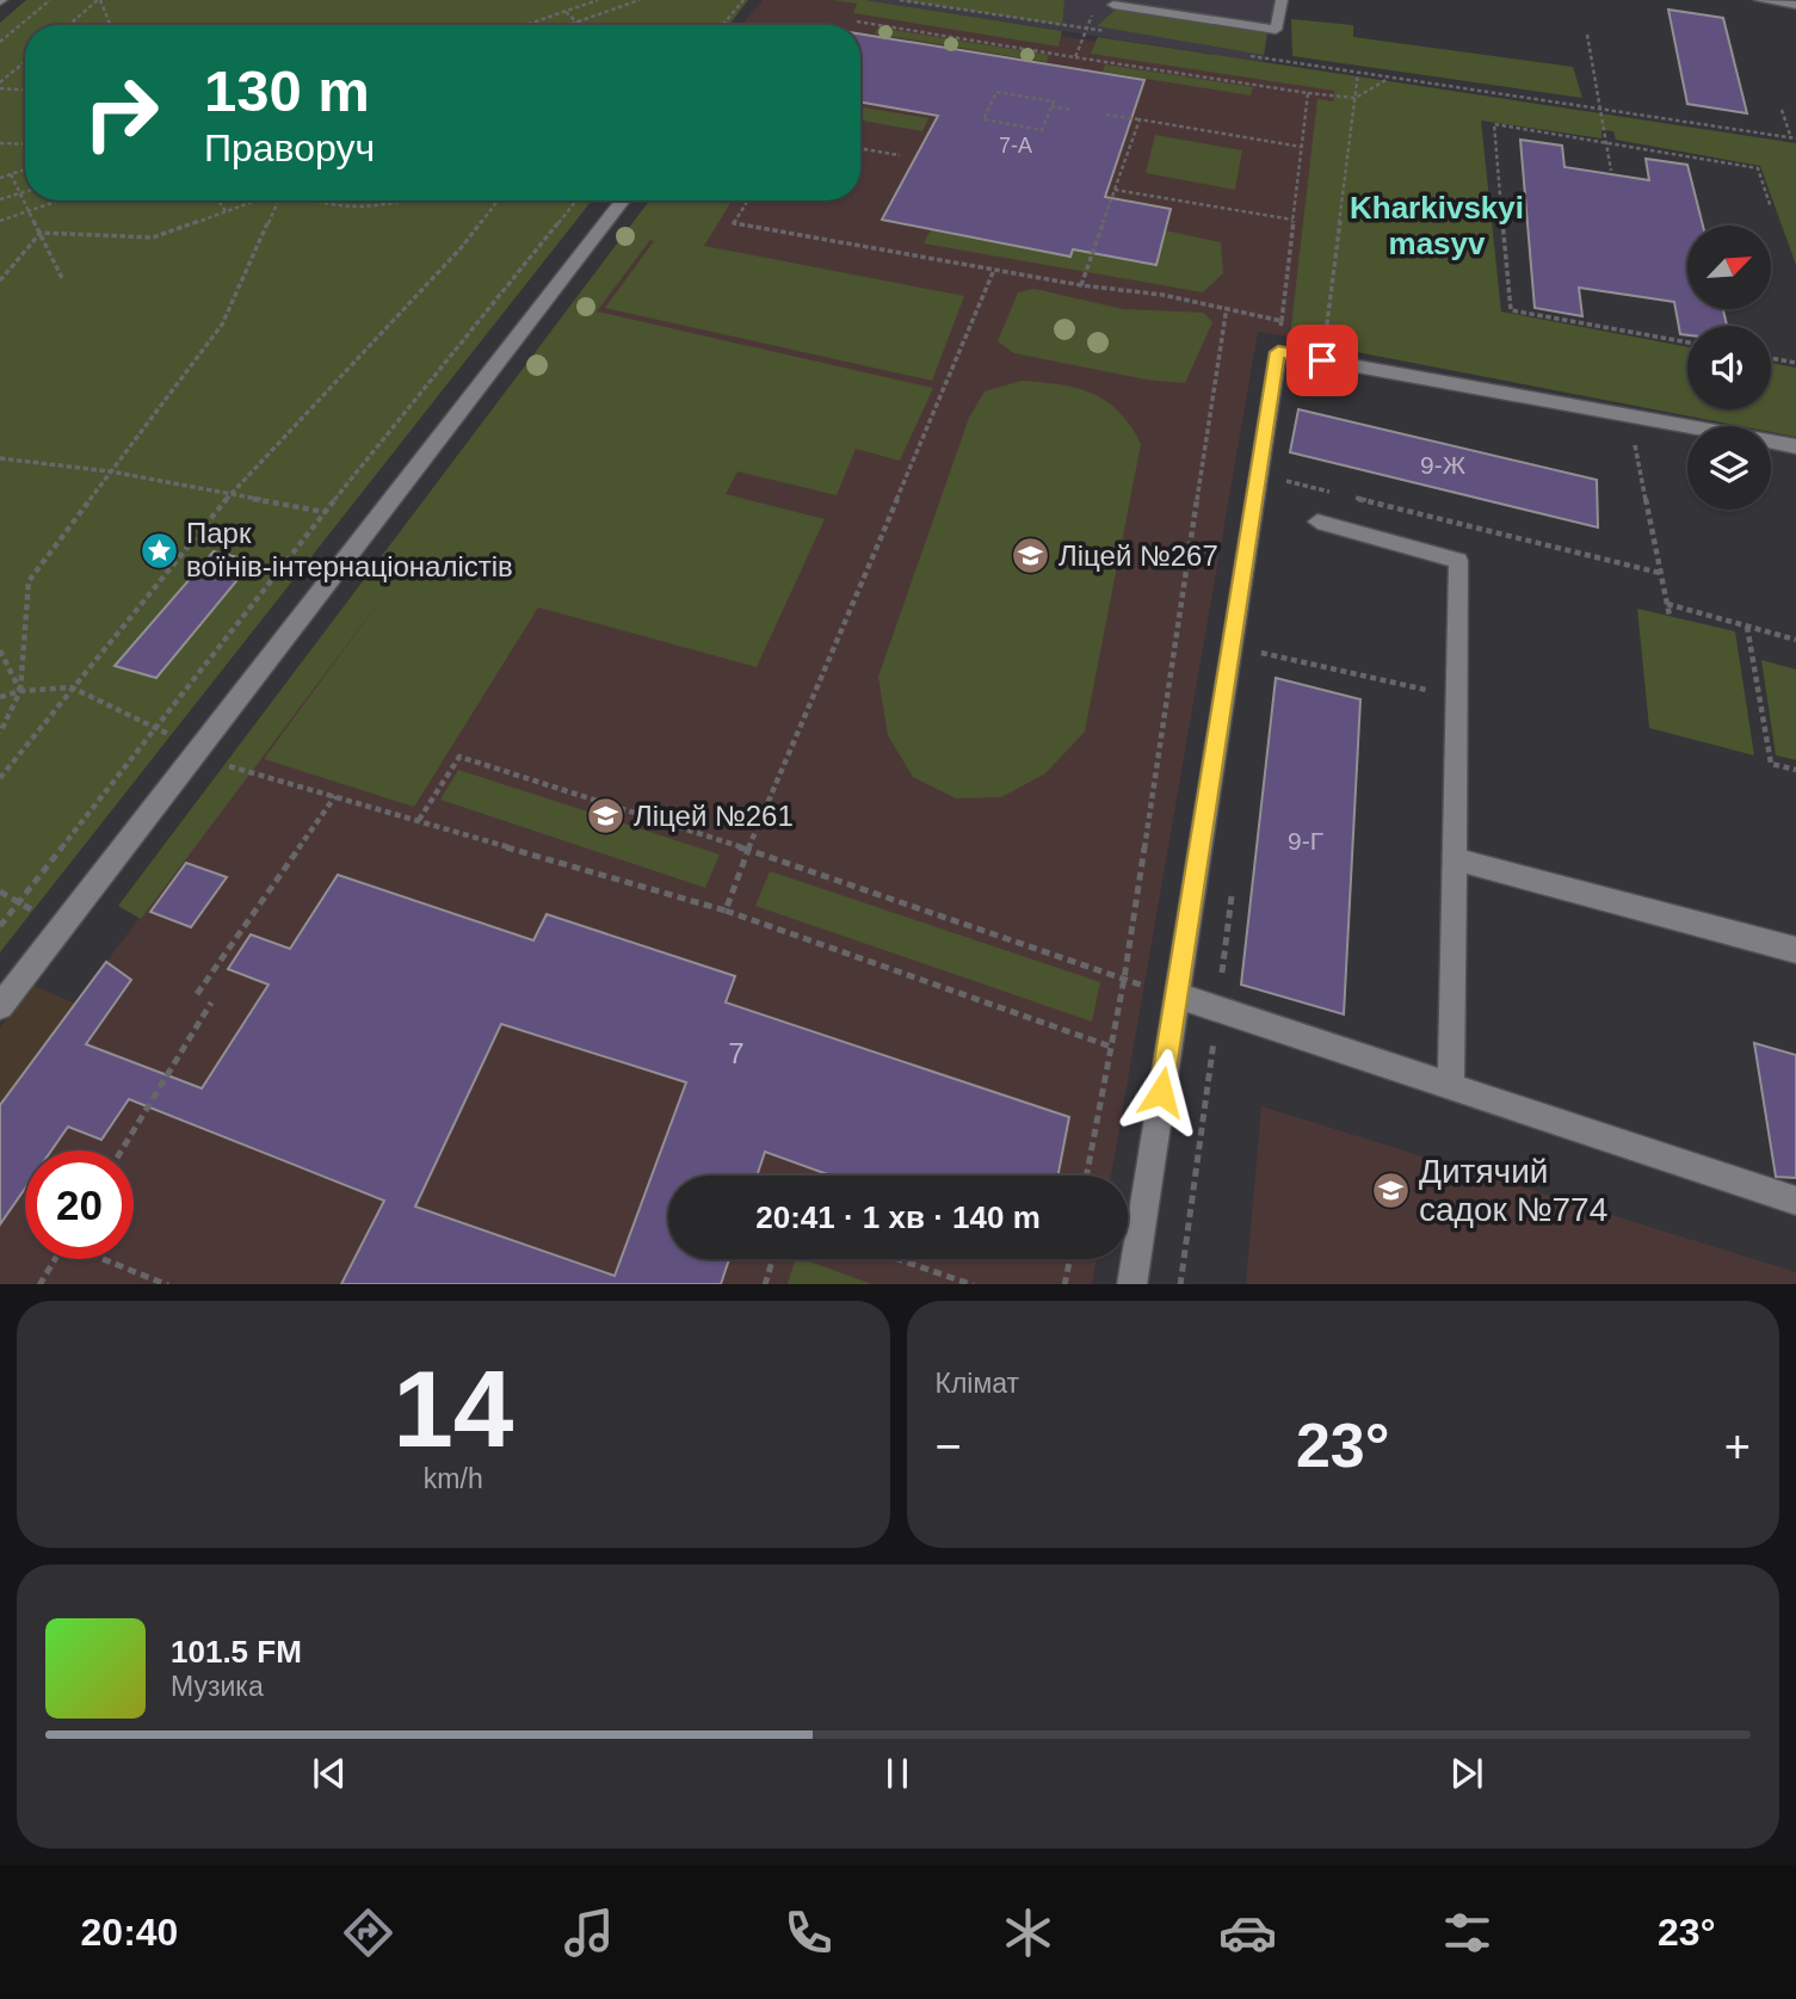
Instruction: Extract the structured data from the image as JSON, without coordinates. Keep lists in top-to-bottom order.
{
  "districts": ["Kharkivskyi masyv"],
  "places": {
    "place": ["Парк воїнів-інтернаціоналістів"],
    "school or university": ["Ліцей №267", "Ліцей №261", "Дитячий садок №774"]
  },
  "house_numbers": [
    "7-А",
    "9-Ж",
    "9-Г",
    "7"
  ],
  "north": "top right",
  "page": {
    "turn": ["130 m", "Праворуч"],
    "limit": "20",
    "trip": "20:41 · 1 хв · 140 m",
    "tile": [
      ["14", "km/h"],
      "Клімат"
    ],
    "heat": ["−", "23°", "+"],
    "song": ["101.5 FM", "Музика"],
    "tabs": ["20:40", "23°"]
  }
}
